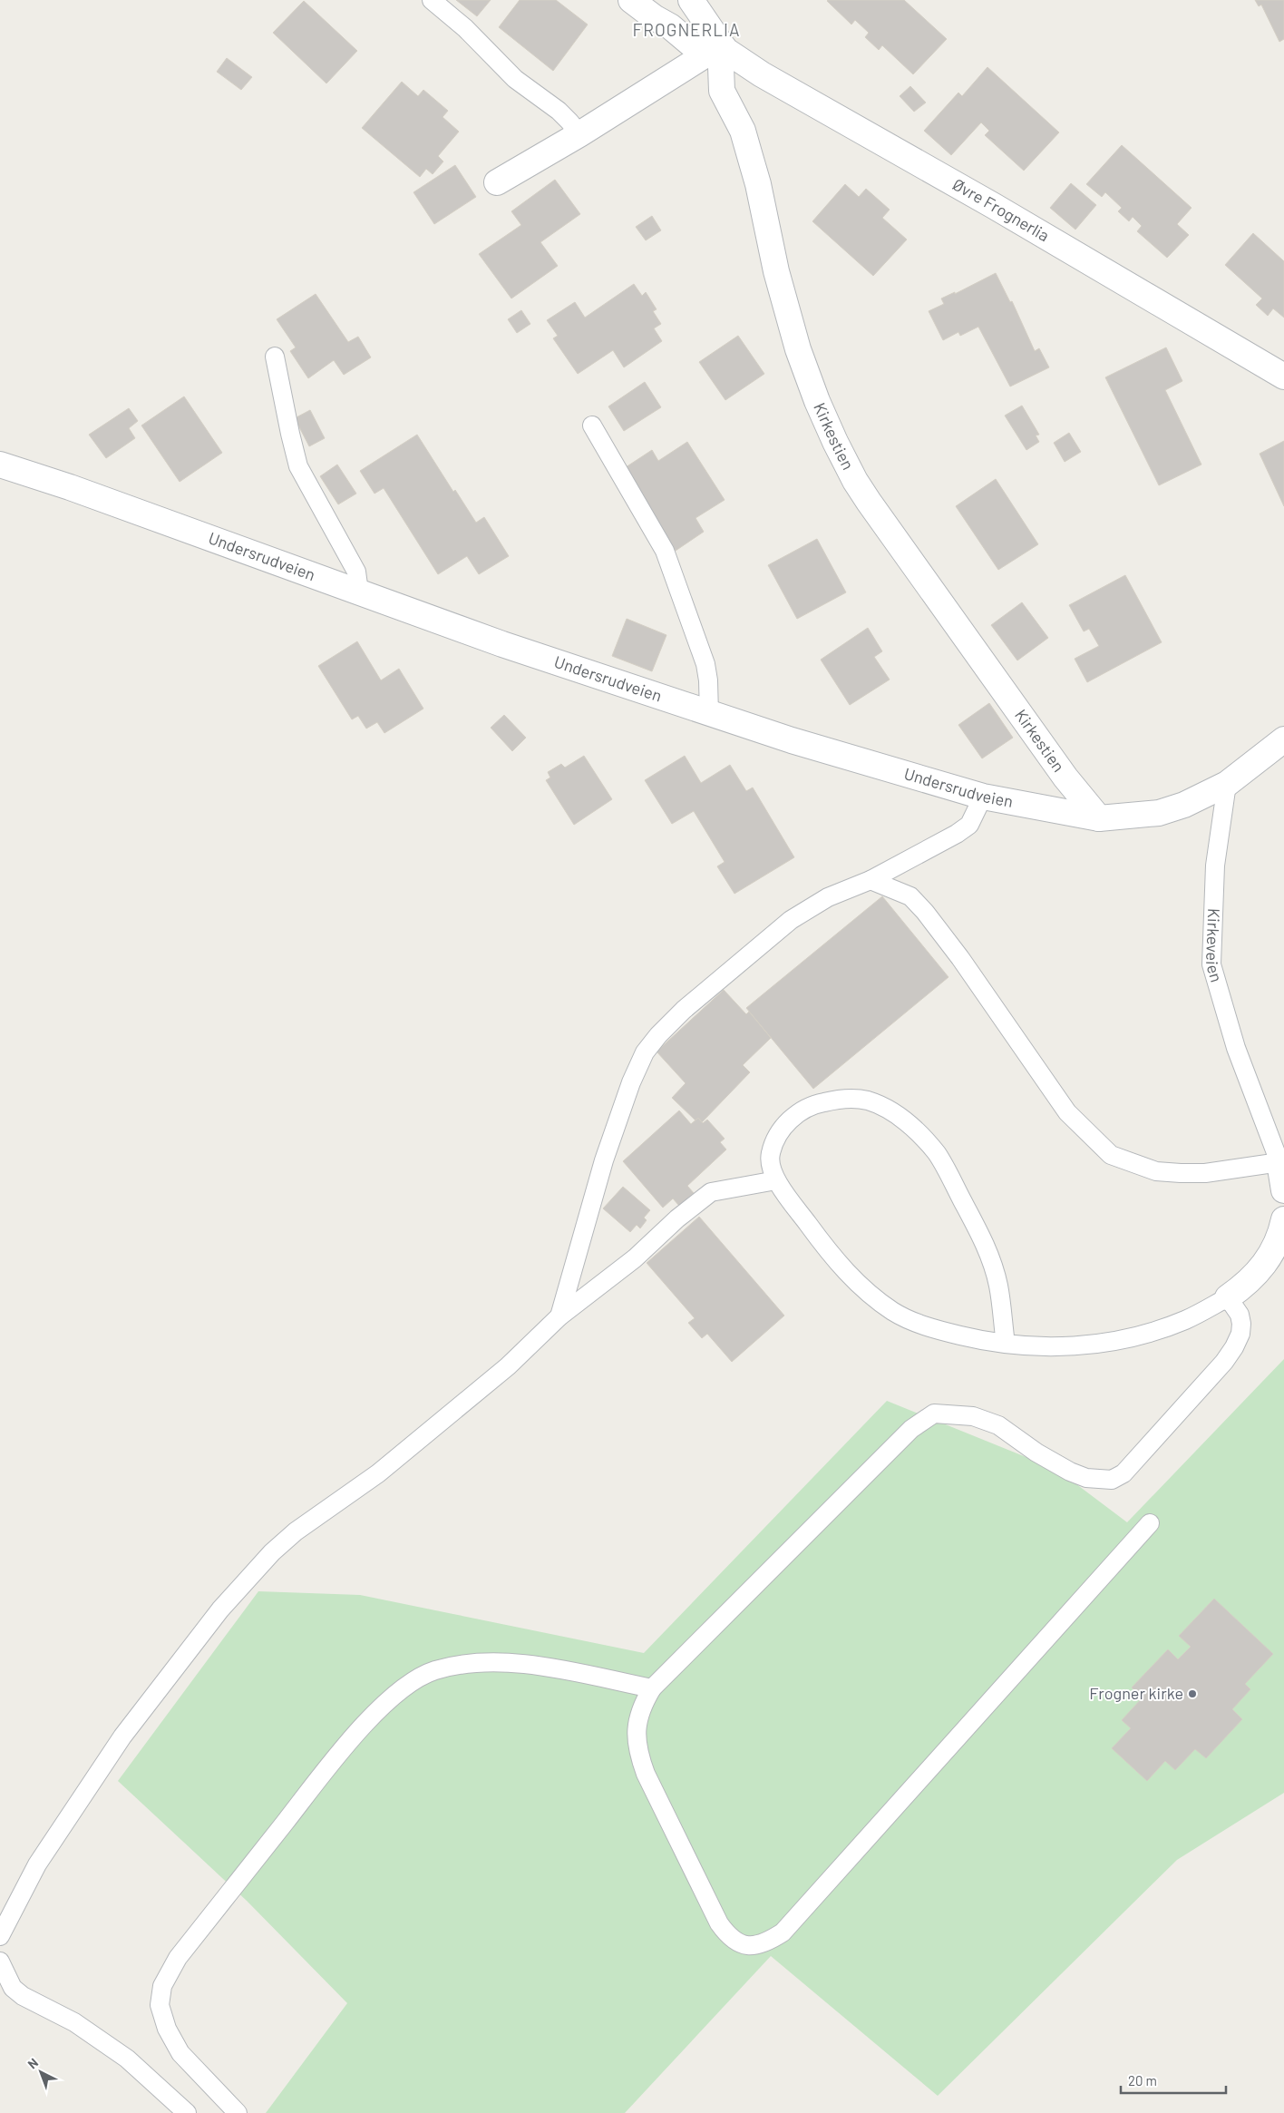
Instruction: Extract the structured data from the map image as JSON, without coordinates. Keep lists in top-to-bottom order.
{
  "streets": {
    "street": ["Øvre Frognerlia", "Kirkestien", "Undersrudveien"],
    "lane": ["Kirkeveien"]
  },
  "crossings": [
    ["Øvre Frognerlia", "Kirkestien"],
    ["Kirkestien", "Undersrudveien"],
    ["Undersrudveien", "Kirkeveien"]
  ],
  "districts": ["FROGNERLIA"],
  "places": ["Frogner kirke"],
  "scale_bar": "20 m",
  "north": "top left"
}
